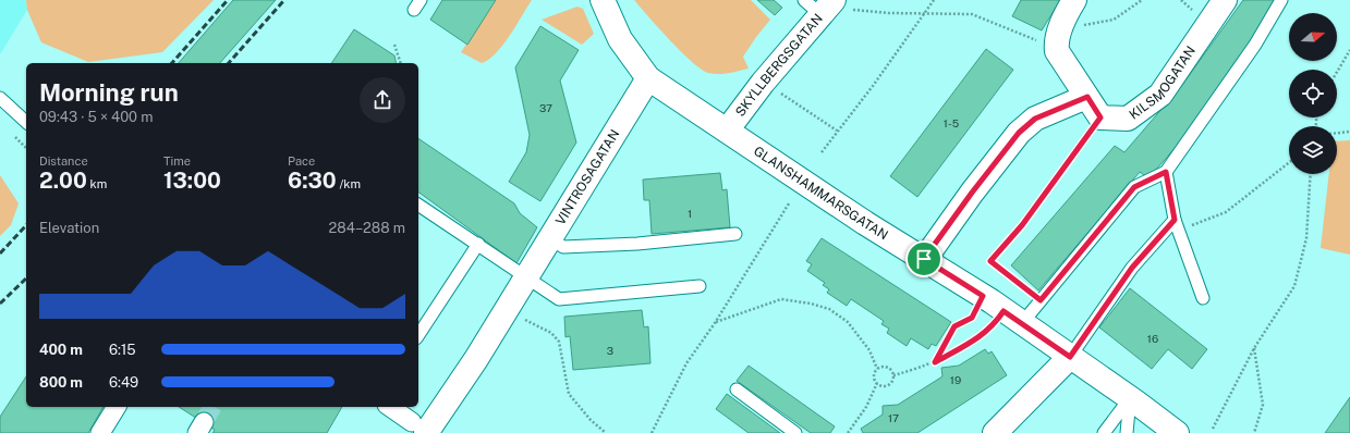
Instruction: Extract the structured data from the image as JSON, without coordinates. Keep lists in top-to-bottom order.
{
  "streets": {
    "street": [
      "SKYLLBERGSGATAN",
      "KILSMOGATAN",
      "VINTROSAGATAN",
      "GLANSHAMMARSGATAN"
    ]
  },
  "crossings": [
    ["SKYLLBERGSGATAN", "GLANSHAMMARSGATAN"],
    ["VINTROSAGATAN", "GLANSHAMMARSGATAN"]
  ],
  "house_numbers": [
    "37",
    "1-5",
    "1",
    "16",
    "3",
    "19",
    "17"
  ],
  "north": "right",
  "page": {
    "heading": ["Morning run", "09:43 · 5 × 400 m"],
    "stats": [
      ["Distance", "2.00 km"],
      ["Time", "13:00"],
      ["Pace", "6:30 /km"]
    ],
    "chart": ["Elevation", "284–288 m"],
    "list": [
      {
        "name": "400 m",
        "note": "6:15"
      },
      {
        "name": "800 m",
        "note": "6:49"
      }
    ]
  }
}
